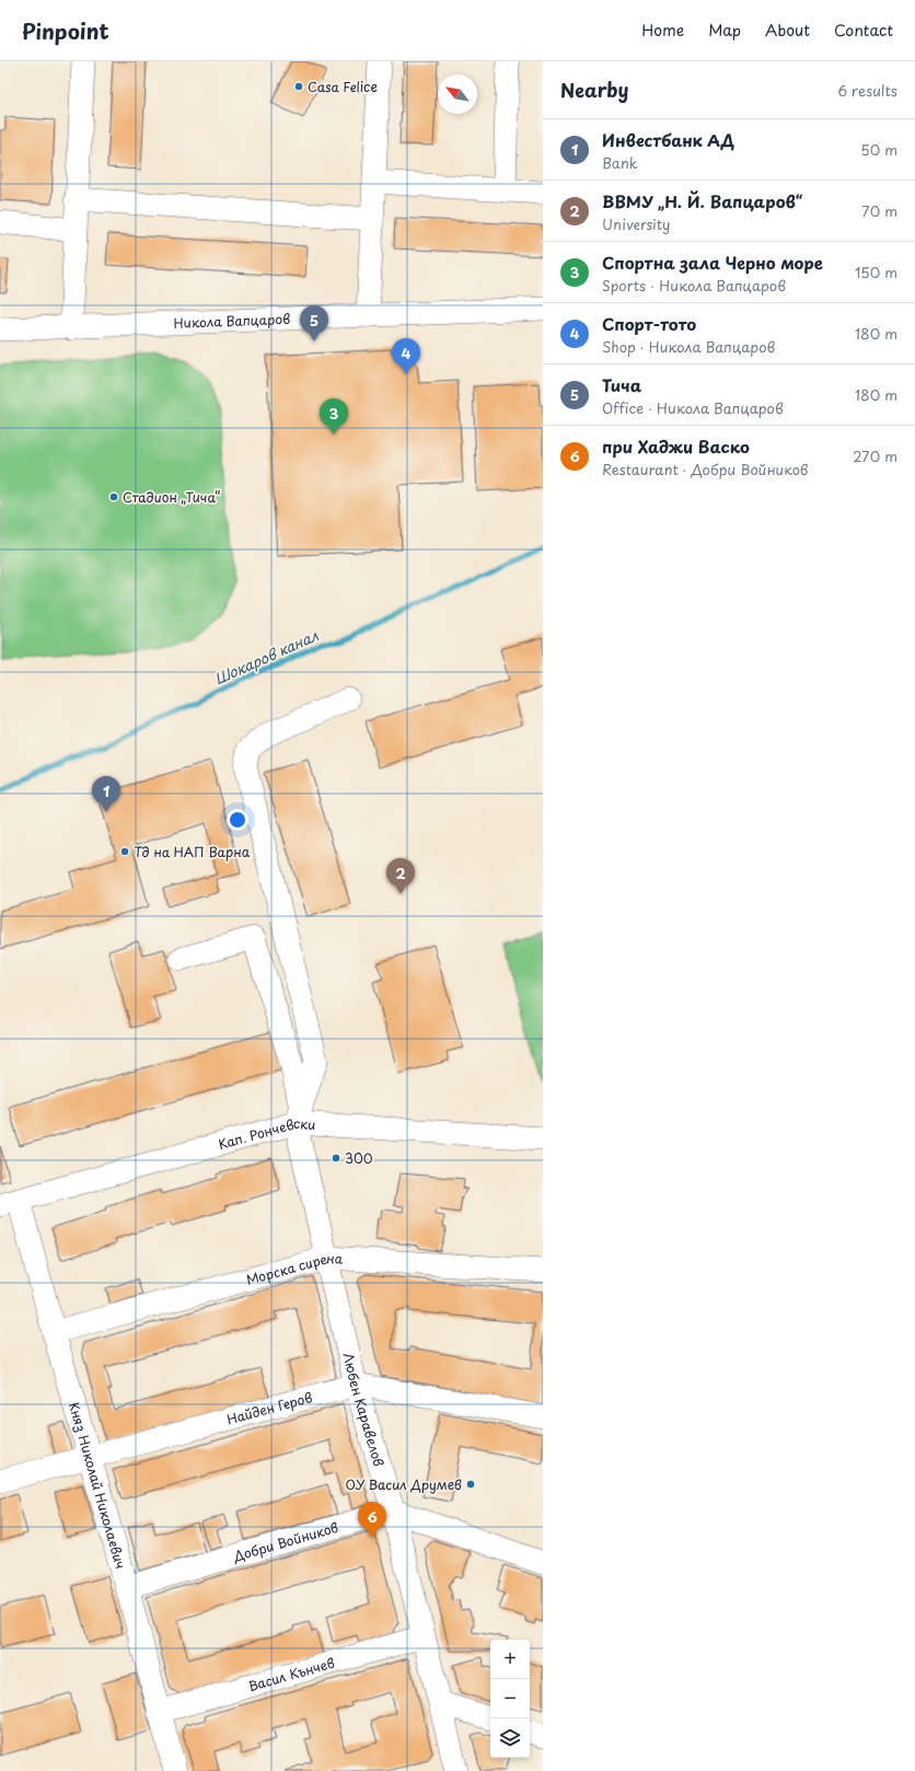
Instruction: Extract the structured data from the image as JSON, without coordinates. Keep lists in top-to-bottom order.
{
  "streets": {
    "street": [
      "Никола Вапцаров",
      "Кап. Рончевски",
      "Морска сирена",
      "Найден Геров",
      "Любен Каравелов",
      "Княз Николай Николаевич",
      "Добри Войников",
      "Васил Кънчев"
    ]
  },
  "crossings": [
    ["Кап. Рончевски", "Любен Каравелов"],
    ["Кап. Рончевски", "Княз Николай Николаевич"],
    ["Морска сирена", "Любен Каравелов"],
    ["Морска сирена", "Княз Николай Николаевич"],
    ["Найден Геров", "Любен Каравелов"],
    ["Найден Геров", "Княз Николай Николаевич"],
    ["Любен Каравелов", "Добри Войников"],
    ["Любен Каравелов", "Васил Кънчев"],
    ["Княз Николай Николаевич", "Добри Войников"],
    ["Княз Николай Николаевич", "Васил Кънчев"]
  ],
  "water": ["Шокаров канал"],
  "places": [
    "Casa Felice",
    "Стадион „Тича“",
    "Тд на НАП Варна",
    "300",
    "ОУ Васил Друмев"
  ],
  "north": "top left",
  "page": {
    "header": "Pinpoint",
    "nav": [
      "Home",
      "Map",
      "About",
      "Contact"
    ],
    "heading": ["Nearby", "6 results"],
    "list": [
      {
        "mark": "1",
        "name": "Инвестбанк АД",
        "note": "Bank",
        "value": "50 m"
      },
      {
        "mark": "2",
        "name": "ВВМУ „Н. Й. Вапцаров“",
        "note": "University",
        "value": "70 m"
      },
      {
        "mark": "3",
        "name": "Спортна зала Черно море",
        "note": "Sports · Никола Вапцаров",
        "value": "150 m"
      },
      {
        "mark": "4",
        "name": "Спорт-тото",
        "note": "Shop · Никола Вапцаров",
        "value": "180 m"
      },
      {
        "mark": "5",
        "name": "Тича",
        "note": "Office · Никола Вапцаров",
        "value": "180 m"
      },
      {
        "mark": "6",
        "name": "при Хаджи Васко",
        "note": "Restaurant · Добри Войников",
        "value": "270 m"
      }
    ],
    "pins": [
      "5",
      "4",
      "3",
      "1",
      "2",
      "6"
    ],
    "map_buttons": ["+", "−"]
  }
}
